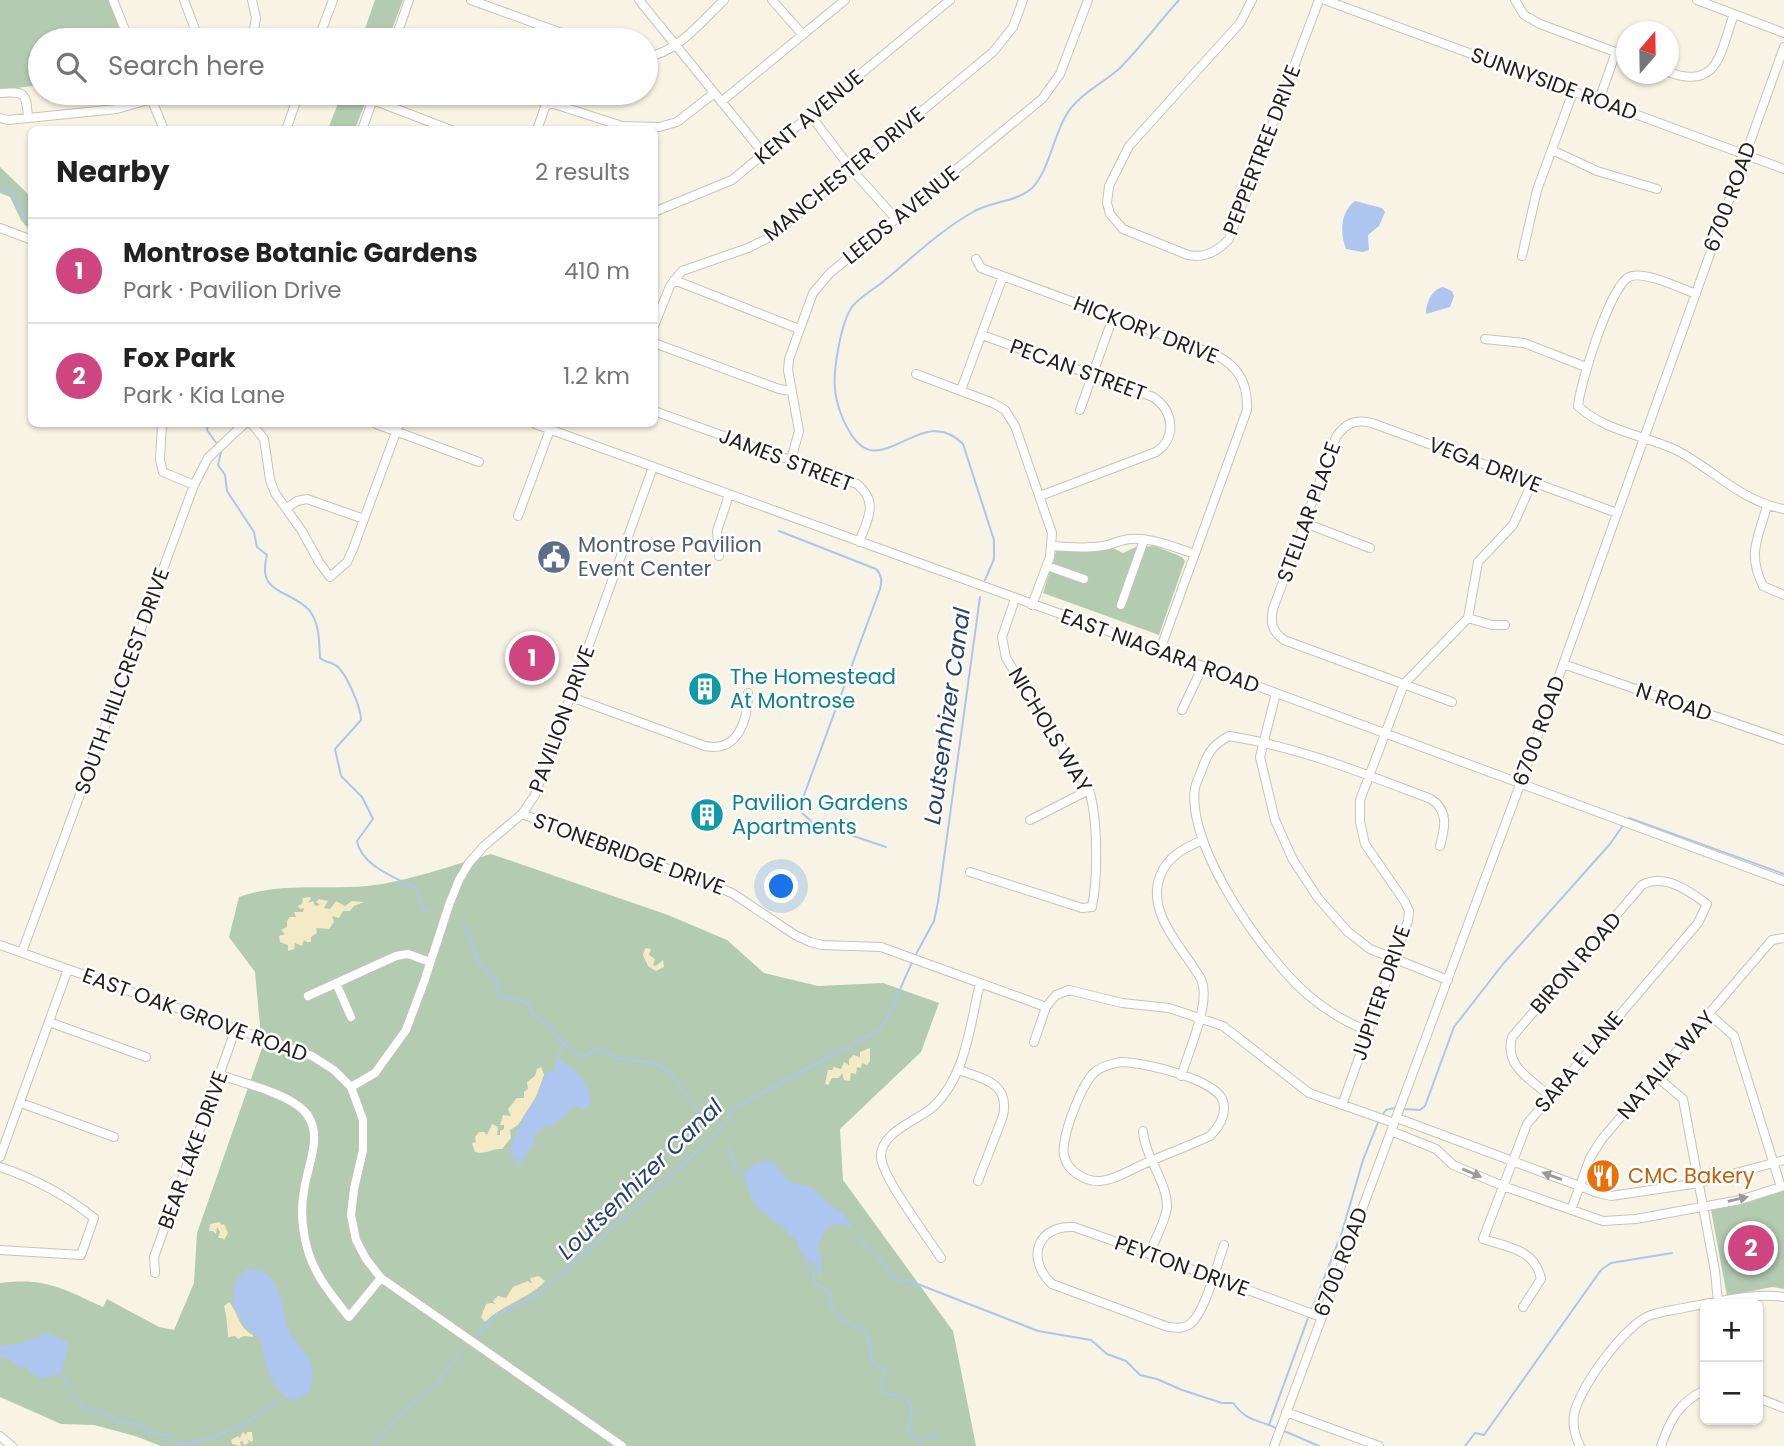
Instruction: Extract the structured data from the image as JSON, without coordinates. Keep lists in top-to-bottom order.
{
  "streets": {
    "street": [
      "SUNNYSIDE ROAD",
      "KENT AVENUE",
      "PEPPERTREE DRIVE",
      "MANCHESTER DRIVE",
      "6700 ROAD",
      "LEEDS AVENUE",
      "HICKORY DRIVE",
      "PECAN STREET",
      "JAMES STREET",
      "VEGA DRIVE",
      "STELLAR PLACE",
      "EAST NIAGARA ROAD",
      "SOUTH HILLCREST DRIVE",
      "N ROAD",
      "PAVILION DRIVE",
      "NICHOLS WAY",
      "STONEBRIDGE DRIVE",
      "BIRON ROAD",
      "JUPITER DRIVE",
      "EAST OAK GROVE ROAD",
      "SARA E LANE",
      "NATALIA WAY",
      "BEAR LAKE DRIVE",
      "PEYTON DRIVE"
    ]
  },
  "crossings": [
    ["SUNNYSIDE ROAD", "6700 ROAD"],
    ["6700 ROAD", "VEGA DRIVE"],
    ["6700 ROAD", "EAST NIAGARA ROAD"],
    ["6700 ROAD", "N ROAD"],
    ["6700 ROAD", "PEYTON DRIVE"],
    ["LEEDS AVENUE", "JAMES STREET"],
    ["HICKORY DRIVE", "EAST NIAGARA ROAD"],
    ["JAMES STREET", "EAST NIAGARA ROAD"],
    ["VEGA DRIVE", "STELLAR PLACE"],
    ["STELLAR PLACE", "JUPITER DRIVE"],
    ["EAST NIAGARA ROAD", "PAVILION DRIVE"],
    ["EAST NIAGARA ROAD", "NICHOLS WAY"],
    ["EAST NIAGARA ROAD", "JUPITER DRIVE"],
    ["SOUTH HILLCREST DRIVE", "EAST OAK GROVE ROAD"],
    ["PAVILION DRIVE", "STONEBRIDGE DRIVE"],
    ["PAVILION DRIVE", "EAST OAK GROVE ROAD"],
    ["BIRON ROAD", "SARA E LANE"],
    ["EAST OAK GROVE ROAD", "BEAR LAKE DRIVE"]
  ],
  "water": ["Loutsenhizer Canal"],
  "places": {
    "public building": ["Montrose Pavilion Event Center"],
    "building": ["The Homestead At Montrose", "Pavilion Gardens Apartments"],
    "restaurant": ["CMC Bakery"]
  },
  "north": "top",
  "page": {
    "search": "Search here",
    "heading": ["Nearby", "2 results"],
    "list": [
      {
        "mark": "1",
        "name": "Montrose Botanic Gardens",
        "note": "Park · Pavilion Drive",
        "value": "410 m"
      },
      {
        "mark": "2",
        "name": "Fox Park",
        "note": "Park · Kia Lane",
        "value": "1.2 km"
      }
    ],
    "pins": ["1", "2"],
    "map_buttons": ["+", "−"]
  }
}
